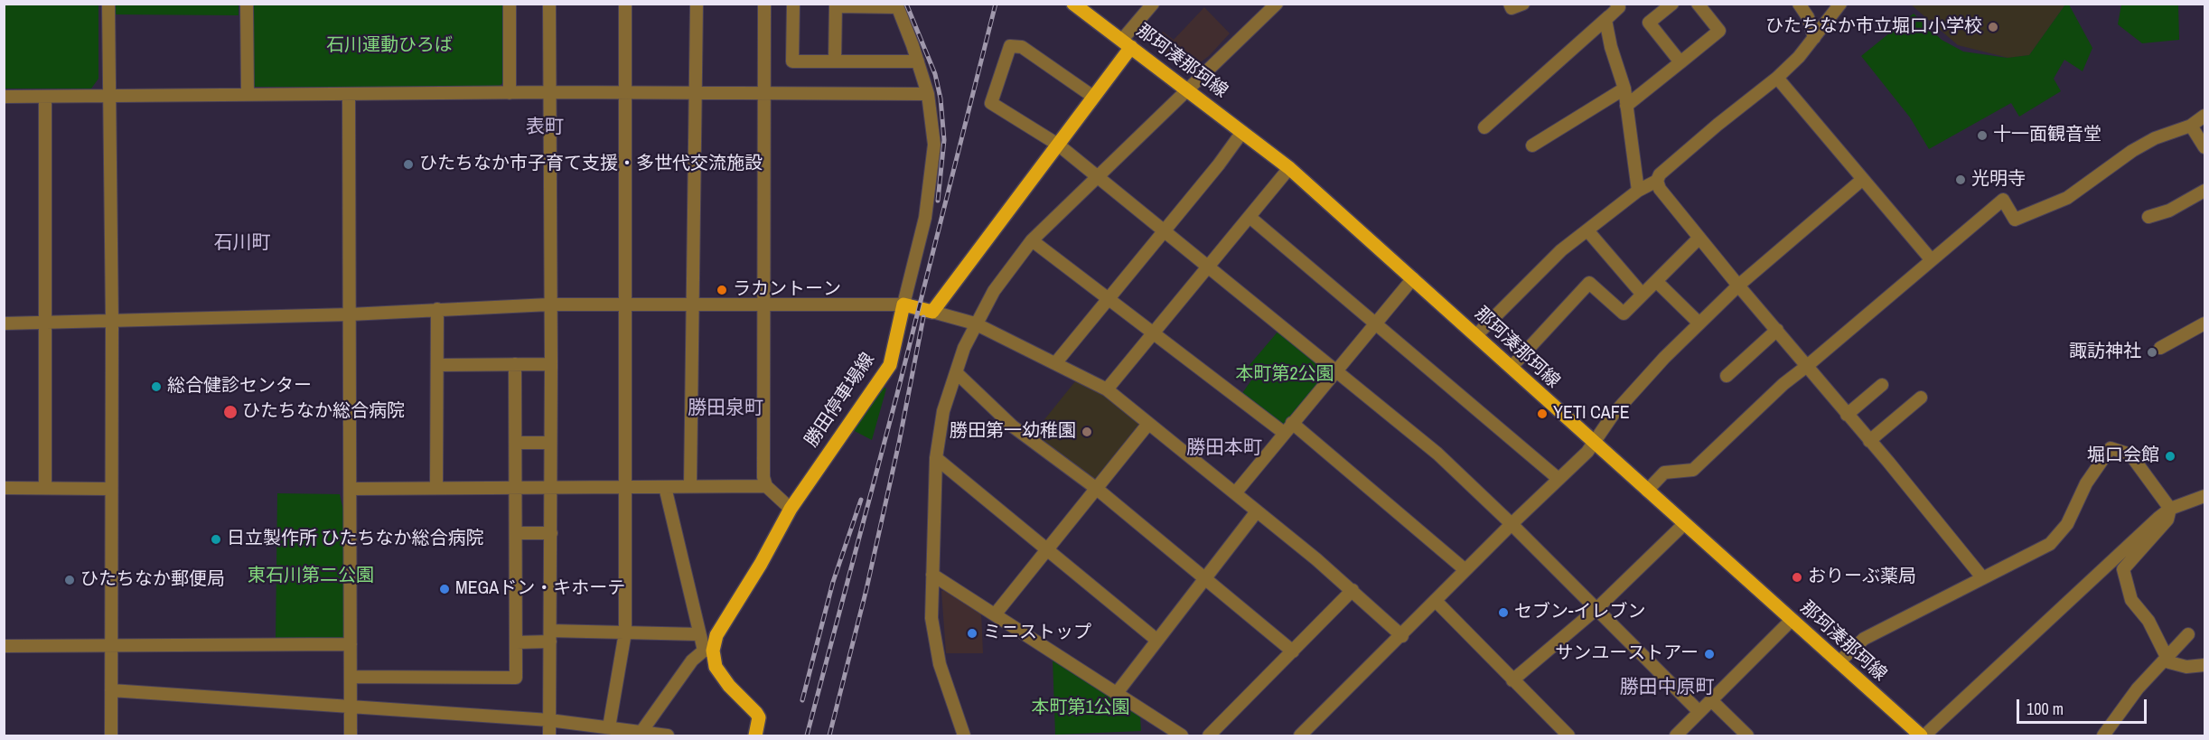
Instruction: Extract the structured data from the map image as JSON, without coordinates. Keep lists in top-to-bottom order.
{
  "streets": {
    "main road": ["那珂湊那珂線", "勝田停車場線"]
  },
  "districts": [
    "表町",
    "石川町",
    "勝田泉町",
    "勝田本町",
    "勝田中原町"
  ],
  "parks": [
    "石川運動ひろば",
    "本町第2公園",
    "東石川第二公園",
    "本町第1公園"
  ],
  "places": [
    "ひたちなか市立堀口小学校",
    "十一面観音堂",
    "ひたちなか市子育て支援・多世代交流施設",
    "光明寺",
    "ラカントーン",
    "諏訪神社",
    "総合健診センター",
    "ひたちなか総合病院",
    "YETI CAFE",
    "勝田第一幼稚園",
    "堀口会館",
    "日立製作所 ひたちなか総合病院",
    "おりーぶ薬局",
    "ひたちなか郵便局",
    "MEGAドン・キホーテ",
    "セブン-イレブン",
    "ミニストップ",
    "サンユーストアー"
  ],
  "scale_bar": "100 m"
}
